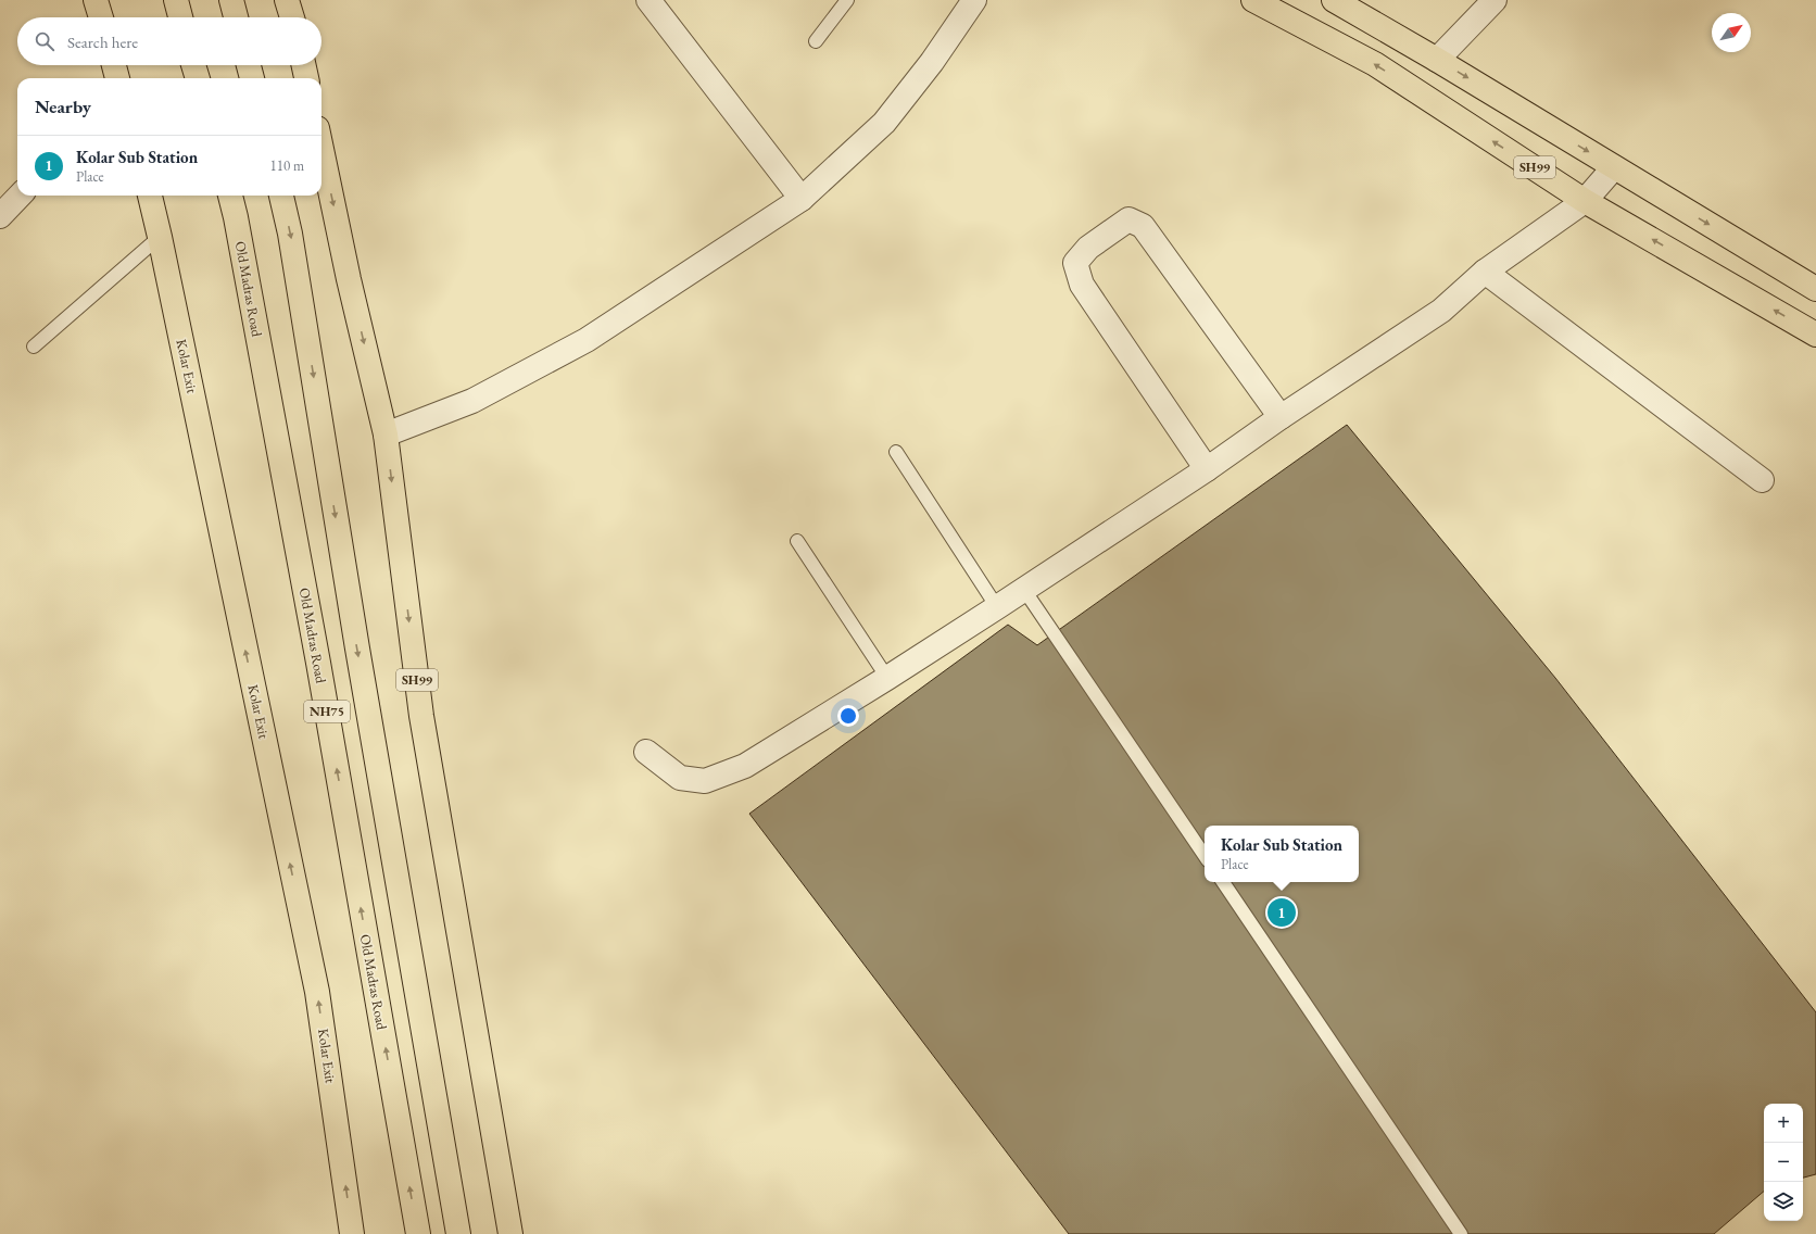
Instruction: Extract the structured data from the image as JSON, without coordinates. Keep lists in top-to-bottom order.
{
  "streets": {
    "main road": [
      "SH99",
      "Old Madras Road",
      "Kolar Exit",
      "NH75"
    ]
  },
  "north": "top right",
  "page": {
    "search": "Search here",
    "heading": "Nearby",
    "list": [
      {
        "mark": "1",
        "name": "Kolar Sub Station",
        "note": "Place",
        "value": "110 m"
      }
    ],
    "popup": ["Kolar Sub Station", "Place"],
    "pins": "1",
    "map_buttons": ["+", "−"]
  }
}
